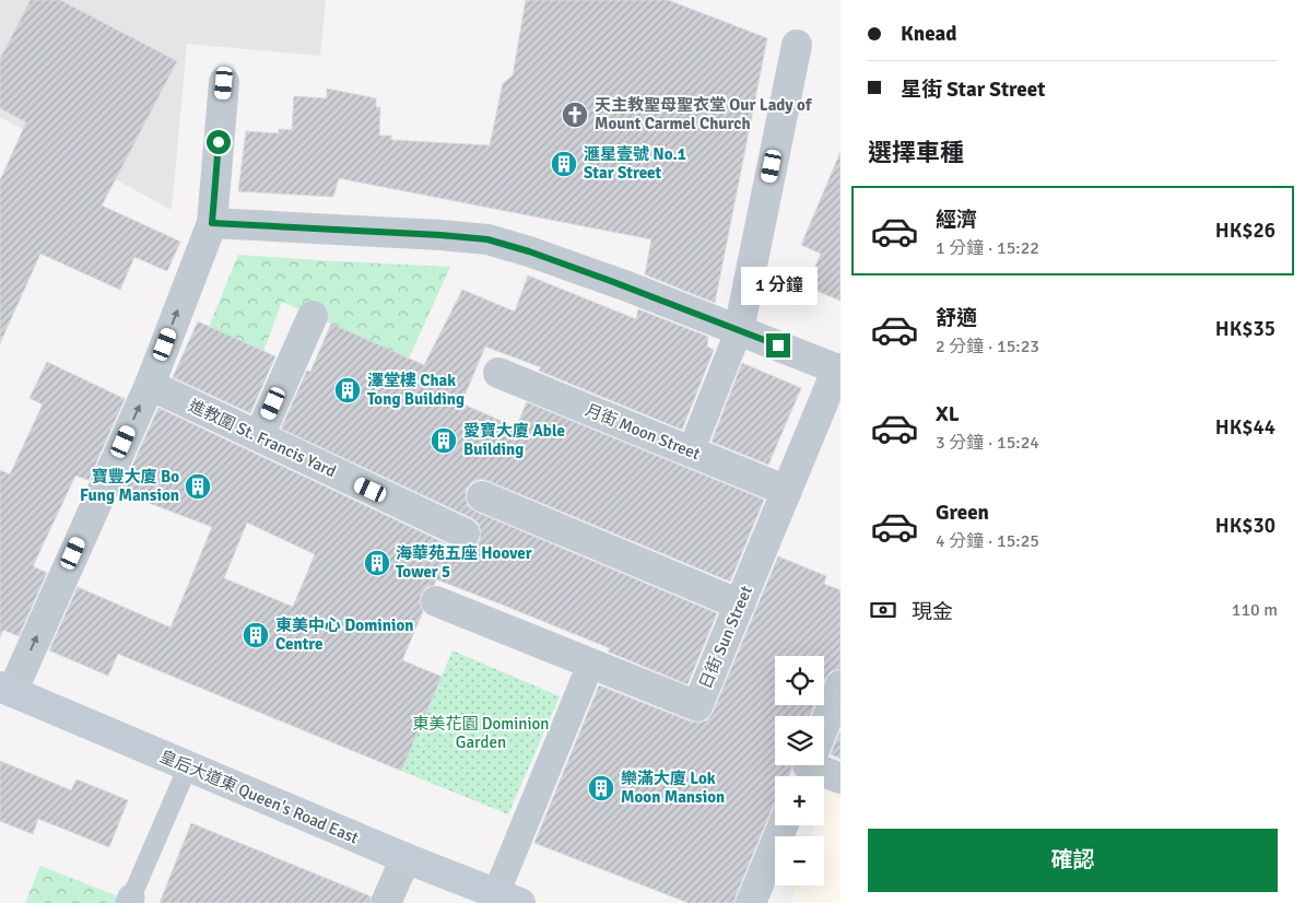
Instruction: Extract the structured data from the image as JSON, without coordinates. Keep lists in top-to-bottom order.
{
  "streets": {
    "main road": ["皇后大道東 Queen's Road East"],
    "street": ["月街 Moon Street", "進教圍 St. Francis Yard", "日街 Sun Street"]
  },
  "crossings": [
    ["月街 Moon Street", "日街 Sun Street"]
  ],
  "parks": ["東美花園 Dominion Garden"],
  "places": {
    "church": ["天主教聖母聖衣堂 Our Lady of Mount Carmel Church"],
    "building": [
      "滙星壹號 No.1 Star Street",
      "澤堂樓 Chak Tong Building",
      "愛寶大廈 Able Building",
      "寶豐大廈 Bo Fung Mansion",
      "海華苑五座 Hoover Tower 5",
      "東美中心 Dominion Centre",
      "樂滿大廈 Lok Moon Mansion"
    ]
  },
  "page": {
    "banner": ["Knead", "星街 Star Street"],
    "heading": "選擇車種",
    "list": [
      {
        "name": "經濟",
        "note": "1 分鐘 · 15:22",
        "value": "HK$26"
      },
      {
        "name": "舒適",
        "note": "2 分鐘 · 15:23",
        "value": "HK$35"
      },
      {
        "name": "XL",
        "note": "3 分鐘 · 15:24",
        "value": "HK$44"
      },
      {
        "name": "Green",
        "note": "4 分鐘 · 15:25",
        "value": "HK$30"
      }
    ],
    "bubble": "1 分鐘",
    "pay": ["現金", "110 m"],
    "map_buttons": ["+", "−"],
    "buttons": "確認"
  }
}
